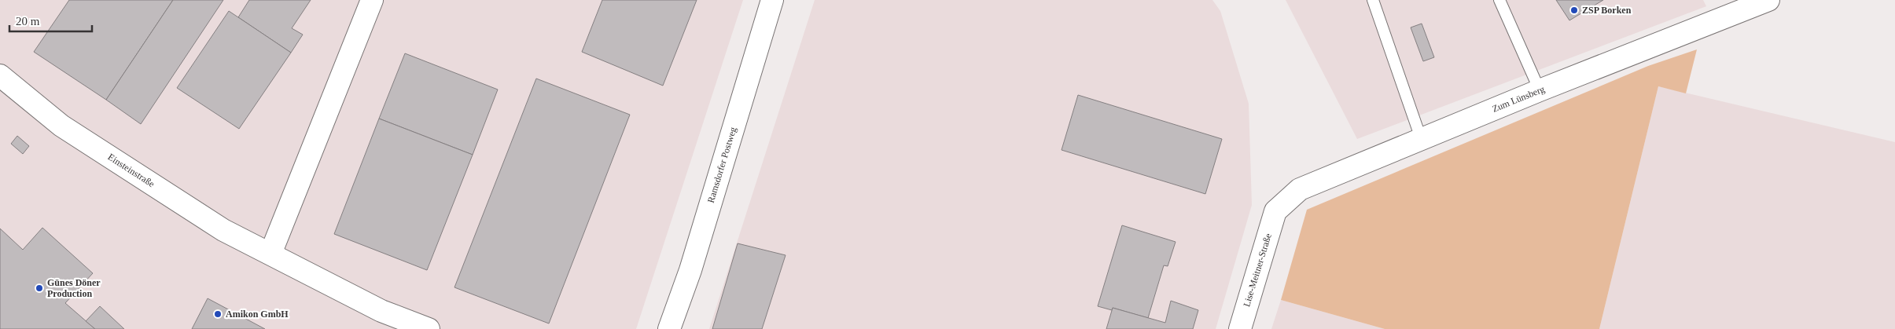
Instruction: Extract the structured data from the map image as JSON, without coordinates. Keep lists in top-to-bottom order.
{
  "streets": {
    "street": [
      "Zum Lünsberg",
      "Ramsdorfer Postweg",
      "Einsteinstraße",
      "Lise-Meitner-Straße"
    ]
  },
  "crossings": [
    ["Zum Lünsberg", "Lise-Meitner-Straße"]
  ],
  "places": ["ZSP Borken", "Günes Döner Production", "Amikon GmbH"],
  "scale_bar": "20 m"
}
